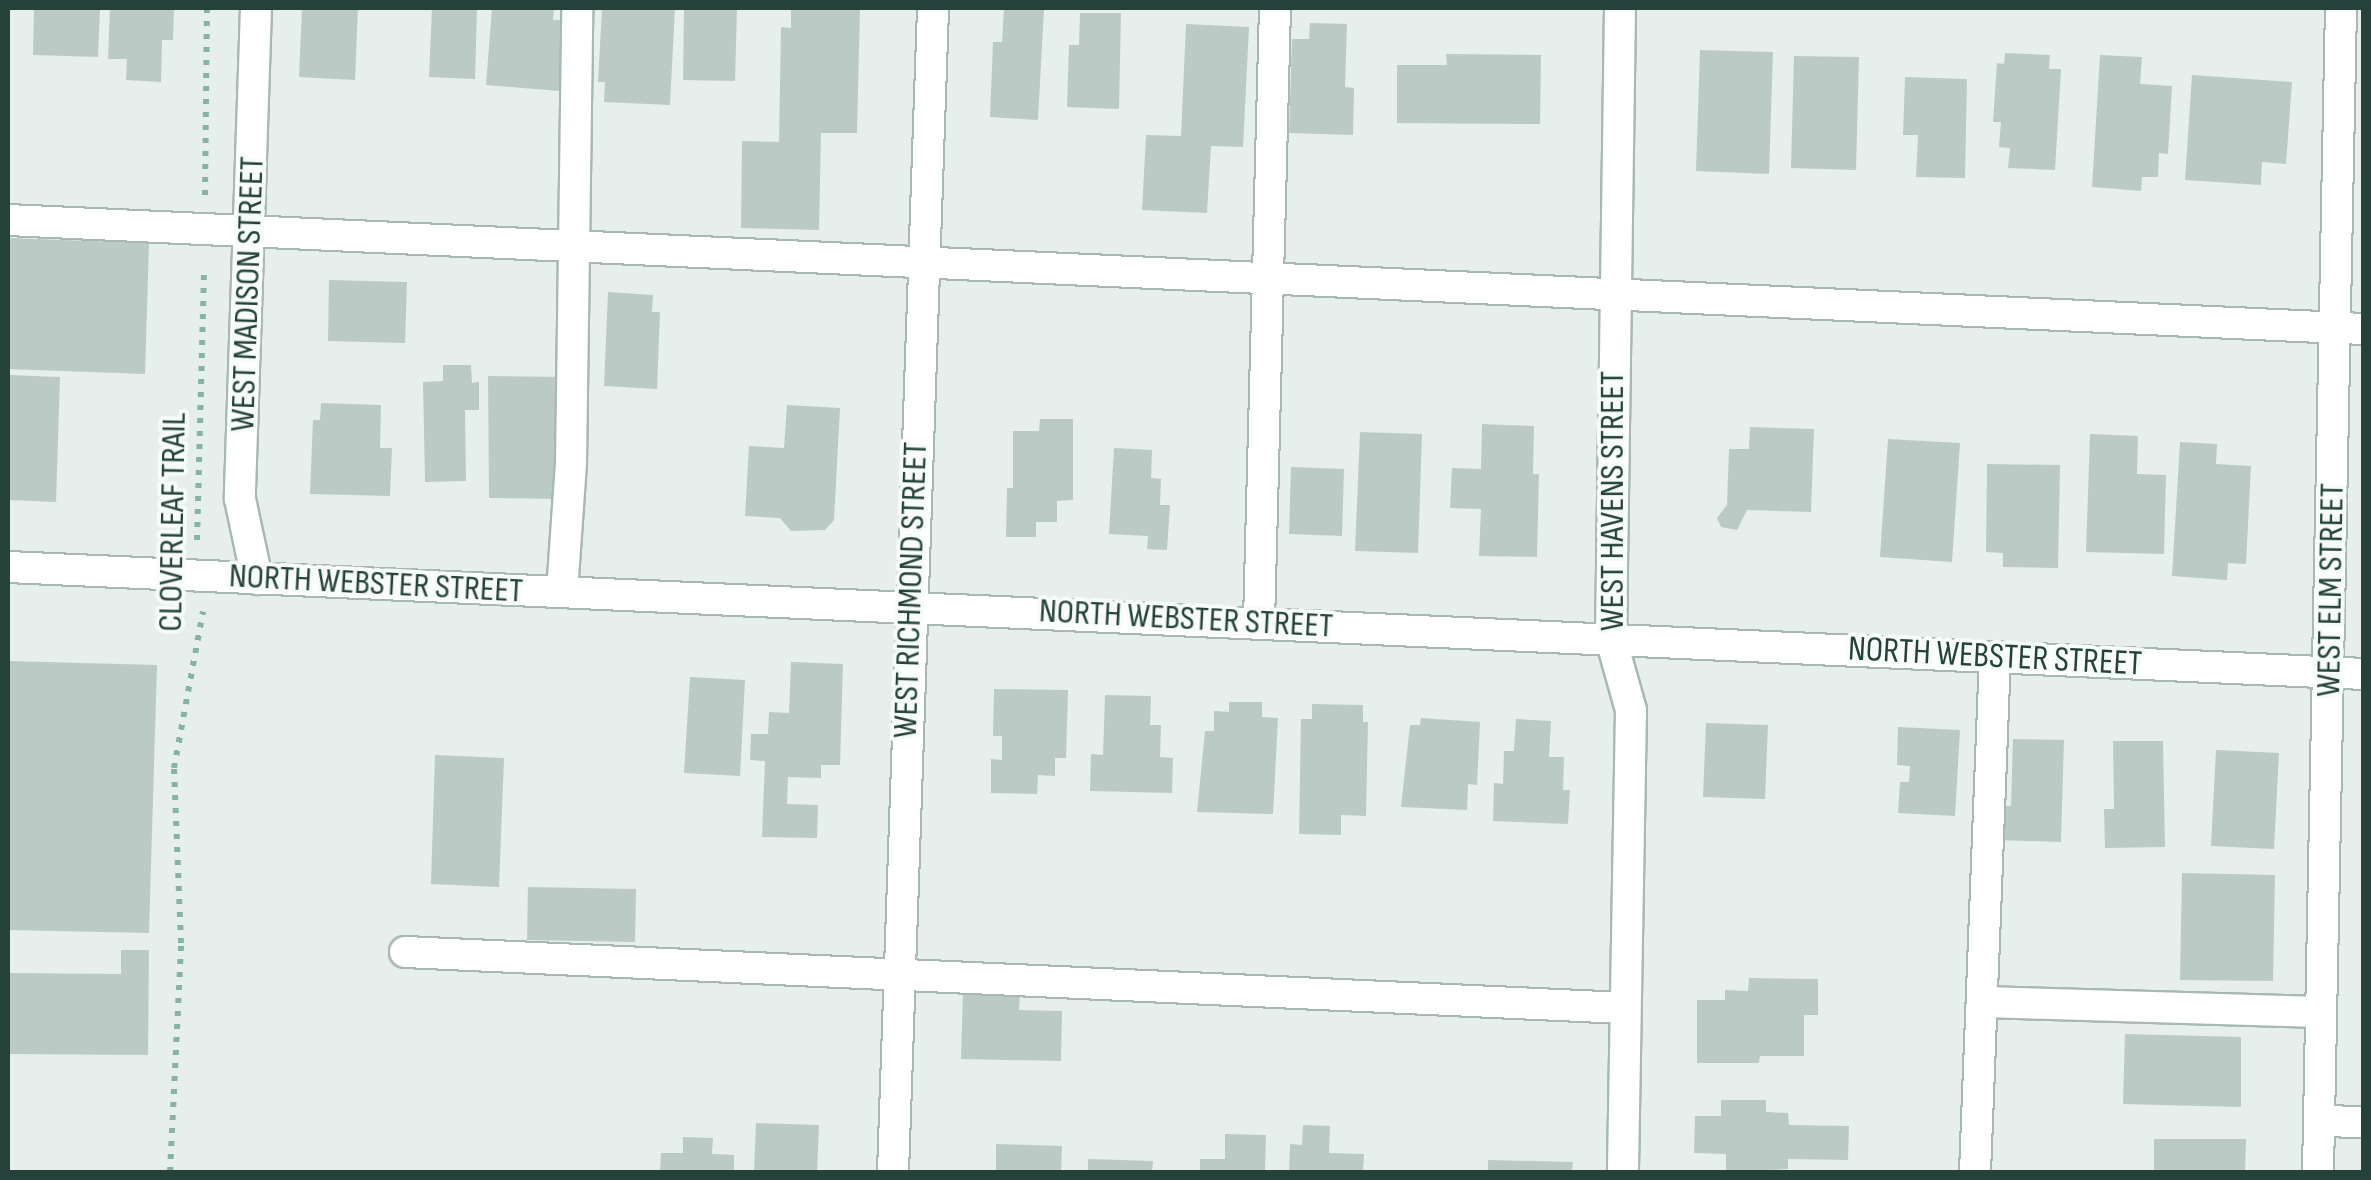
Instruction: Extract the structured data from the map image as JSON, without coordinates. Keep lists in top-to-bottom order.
{
  "streets": {
    "street": [
      "WEST MADISON STREET",
      "WEST HAVENS STREET",
      "NORTH WEBSTER STREET",
      "WEST RICHMOND STREET",
      "WEST ELM STREET"
    ],
    "path": ["CLOVERLEAF TRAIL"]
  },
  "crossings": [
    ["WEST MADISON STREET", "NORTH WEBSTER STREET"],
    ["WEST HAVENS STREET", "NORTH WEBSTER STREET"],
    ["CLOVERLEAF TRAIL", "NORTH WEBSTER STREET"],
    ["NORTH WEBSTER STREET", "WEST RICHMOND STREET"],
    ["NORTH WEBSTER STREET", "WEST ELM STREET"]
  ]
}
